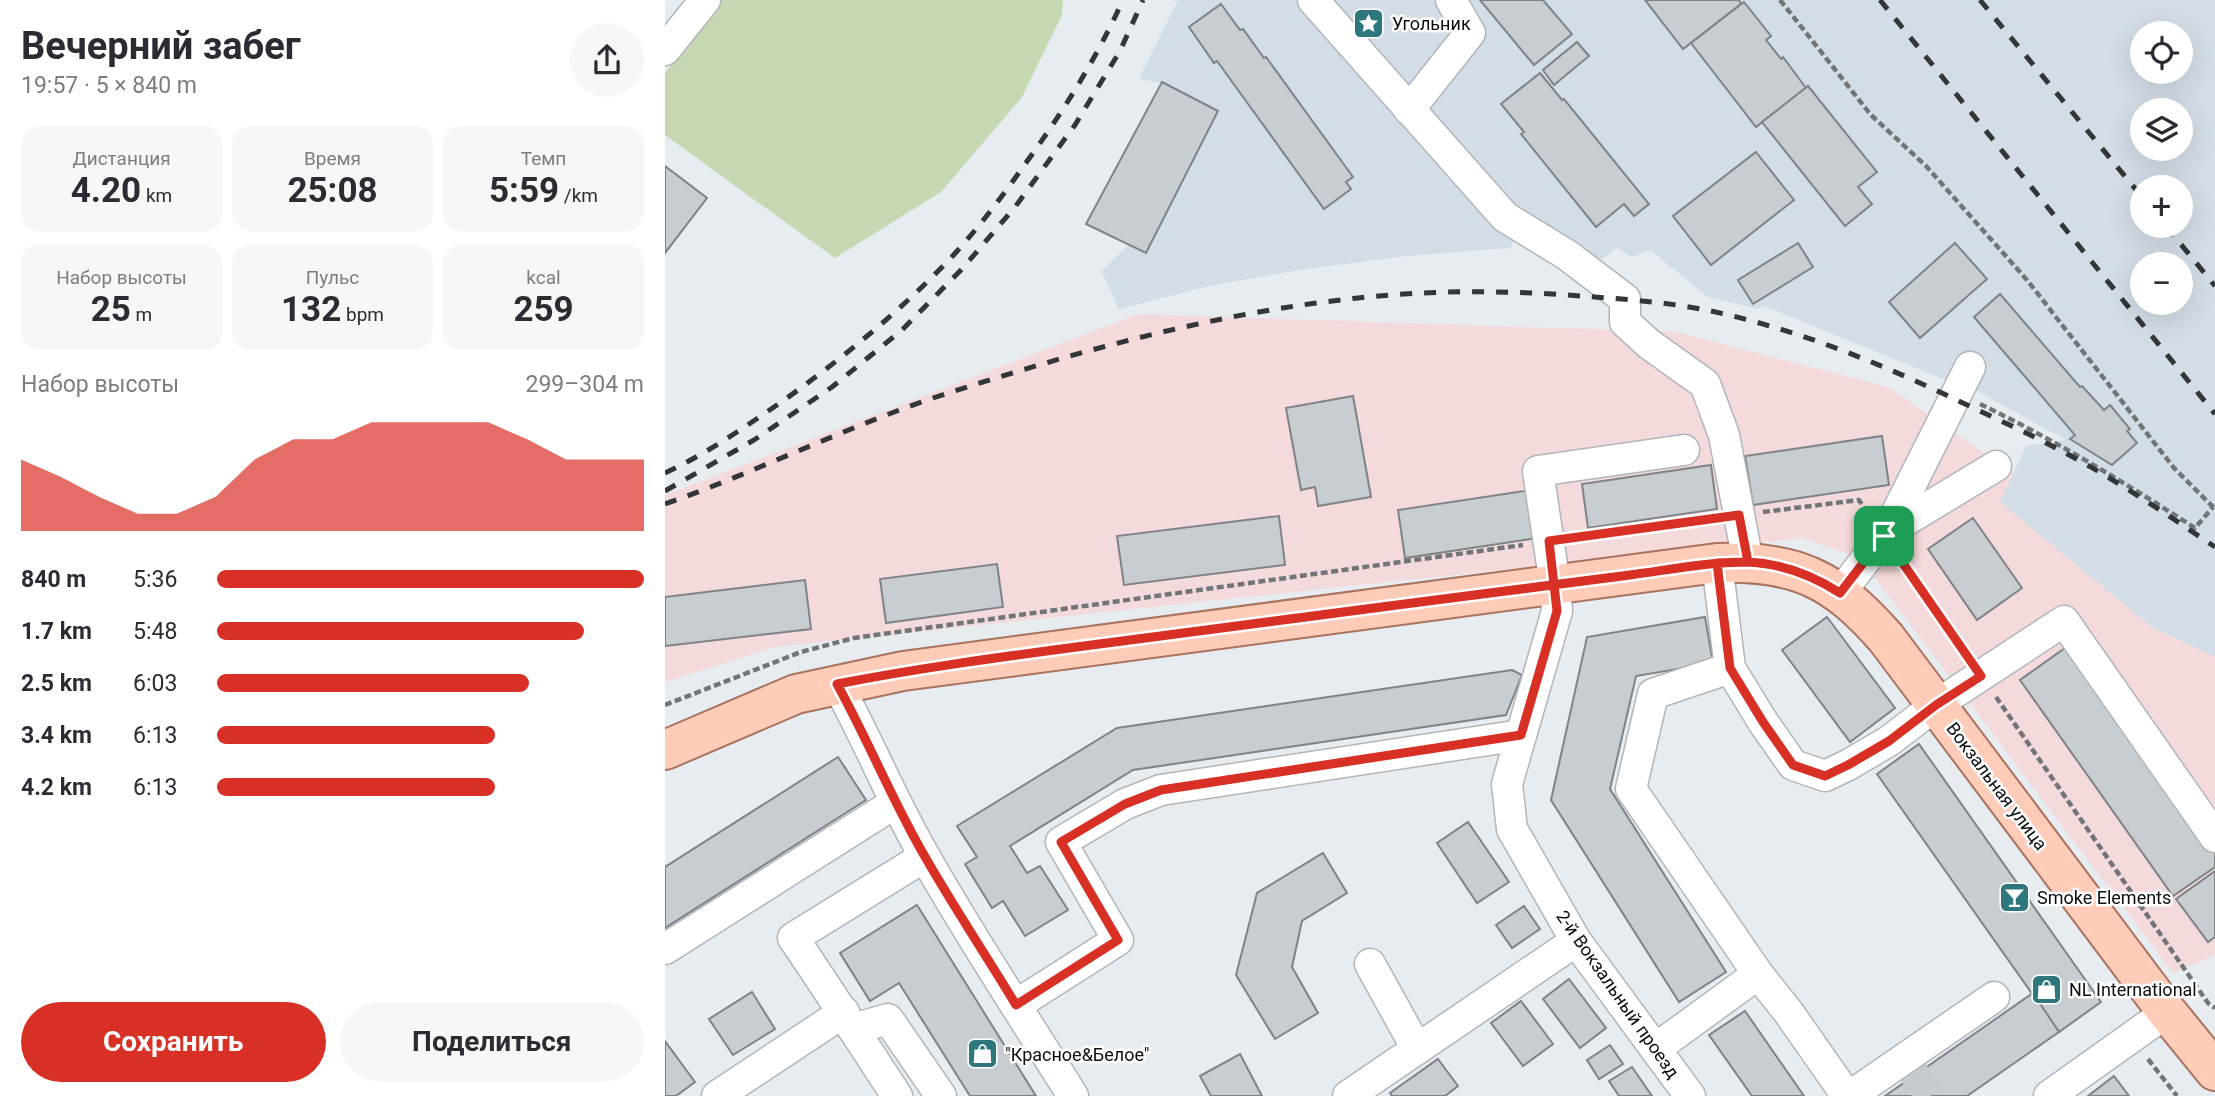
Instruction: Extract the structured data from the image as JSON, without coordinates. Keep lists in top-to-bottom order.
{
  "streets": {
    "main road": ["Вокзальная улица"],
    "street": ["2-й Вокзальный проезд"]
  },
  "crossings": [
    ["Вокзальная улица", "2-й Вокзальный проезд"]
  ],
  "places": {
    "place": ["Угольник"],
    "bar": ["Smoke Elements"],
    "shop": ["NL International", "\"Красное&Белое\""]
  },
  "page": {
    "heading": ["Вечерний забег", "19:57 · 5 × 840 m"],
    "map_buttons": ["+", "−"],
    "stats": [
      ["Дистанция", "4.20 km"],
      ["Время", "25:08"],
      ["Темп", "5:59 /km"],
      ["Набор высоты", "25 m"],
      ["Пульс", "132 bpm"],
      ["kcal", "259"]
    ],
    "chart": ["Набор высоты", "299–304 m"],
    "list": [
      {
        "name": "840 m",
        "note": "5:36"
      },
      {
        "name": "1.7 km",
        "note": "5:48"
      },
      {
        "name": "2.5 km",
        "note": "6:03"
      },
      {
        "name": "3.4 km",
        "note": "6:13"
      },
      {
        "name": "4.2 km",
        "note": "6:13"
      }
    ],
    "buttons": ["Сохранить", "Поделиться"]
  }
}
